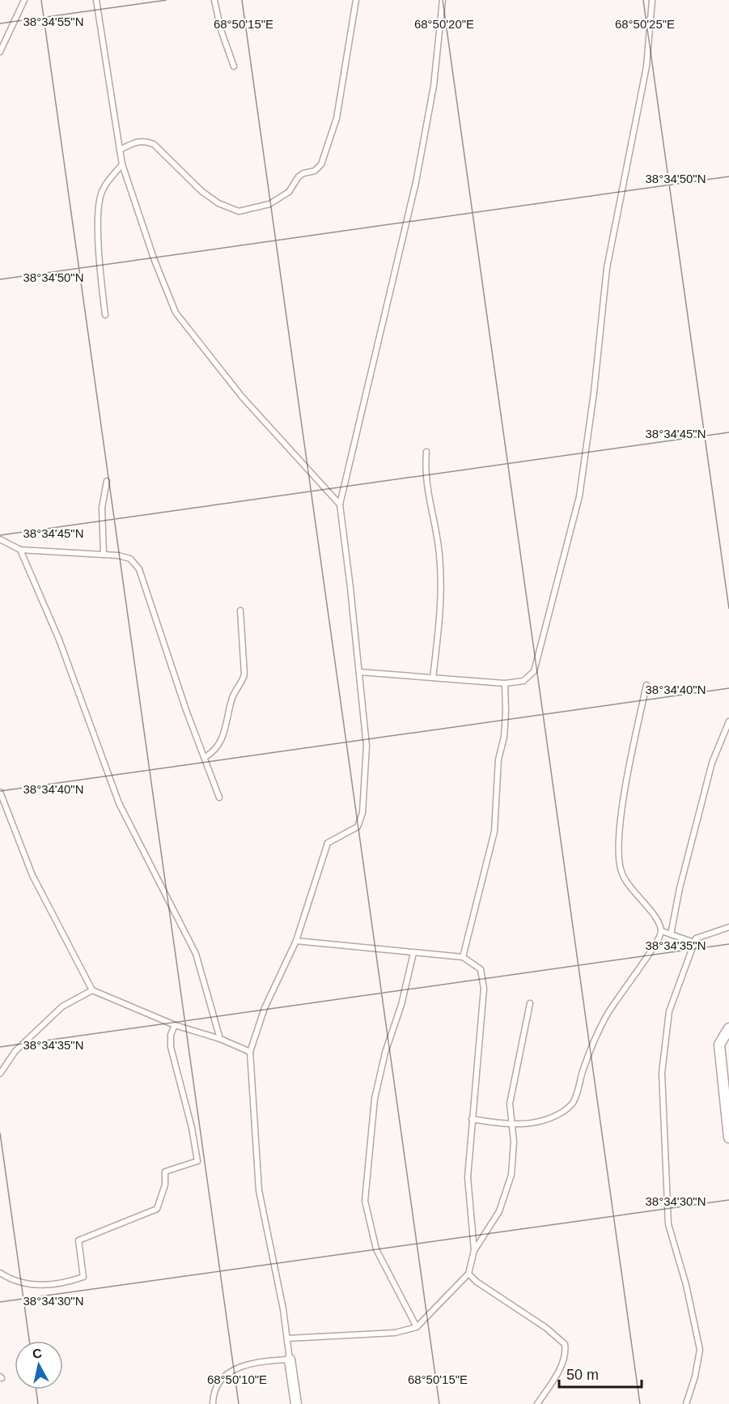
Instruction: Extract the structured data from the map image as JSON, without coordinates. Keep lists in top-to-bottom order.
{
  "scale_bar": "50 m",
  "north": "top",
  "coordinates": [
    "38°34'55\"N",
    "68°50'15\"E",
    "68°50'20\"E",
    "68°50'25\"E",
    "38°34'50\"N",
    "38°34'45\"N",
    "38°34'40\"N",
    "38°34'35\"N",
    "38°34'30\"N",
    "68°50'10\"E"
  ]
}
